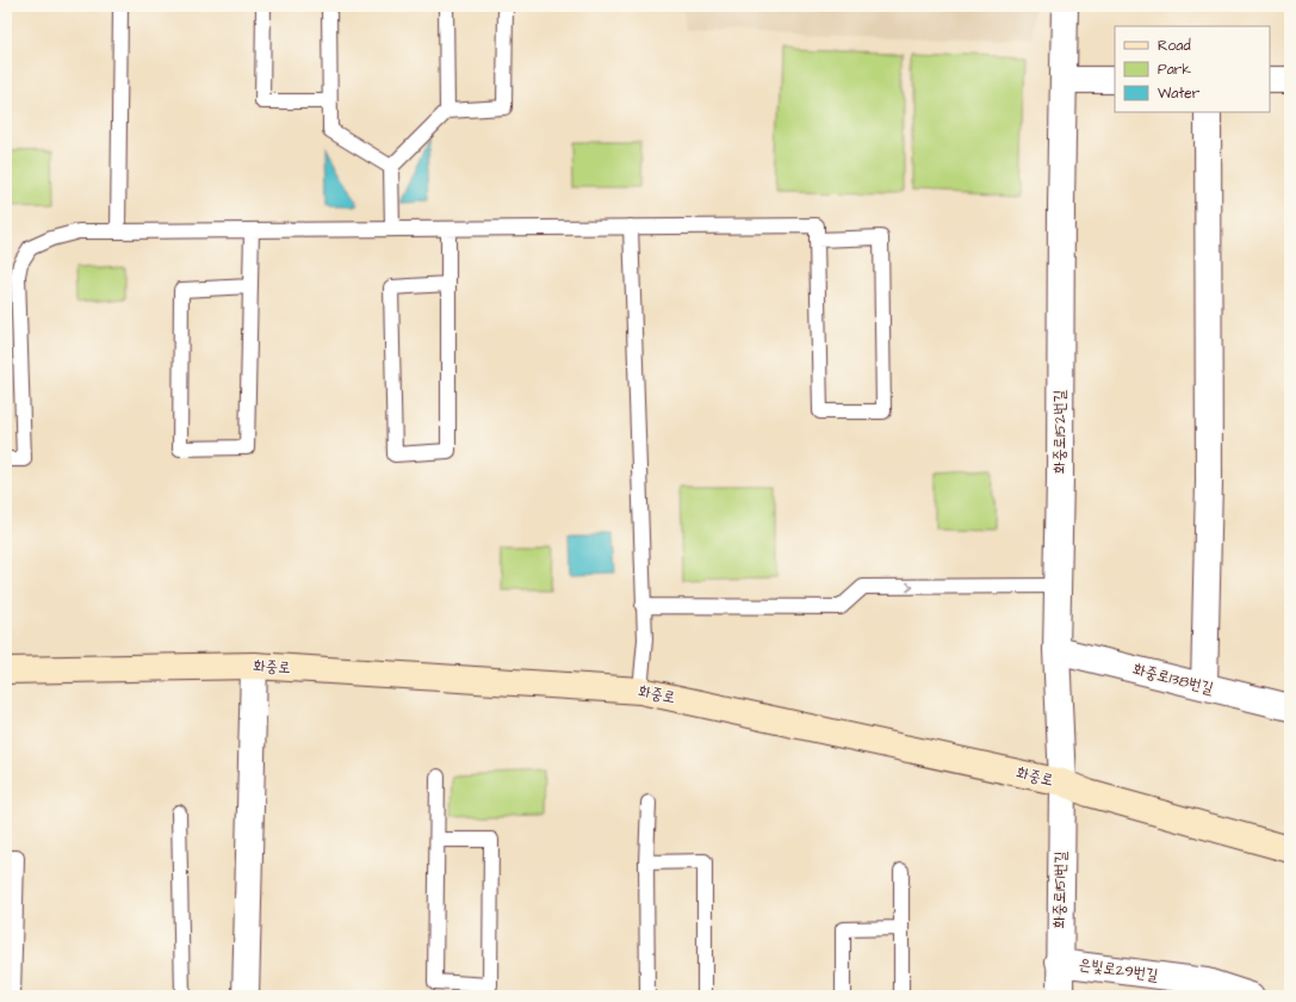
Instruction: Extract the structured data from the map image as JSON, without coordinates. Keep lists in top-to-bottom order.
{
  "streets": {
    "main road": ["화중로"],
    "street": [
      "화중로152번길",
      "화중로138번길",
      "화중로151번길",
      "은빛로29번길"
    ]
  },
  "crossings": [
    ["화중로152번길", "화중로"],
    ["화중로152번길", "화중로138번길"],
    ["화중로152번길", "화중로151번길"],
    ["화중로", "화중로151번길"],
    ["화중로151번길", "은빛로29번길"]
  ],
  "legend": ["Road", "Park", "Water"]
}
